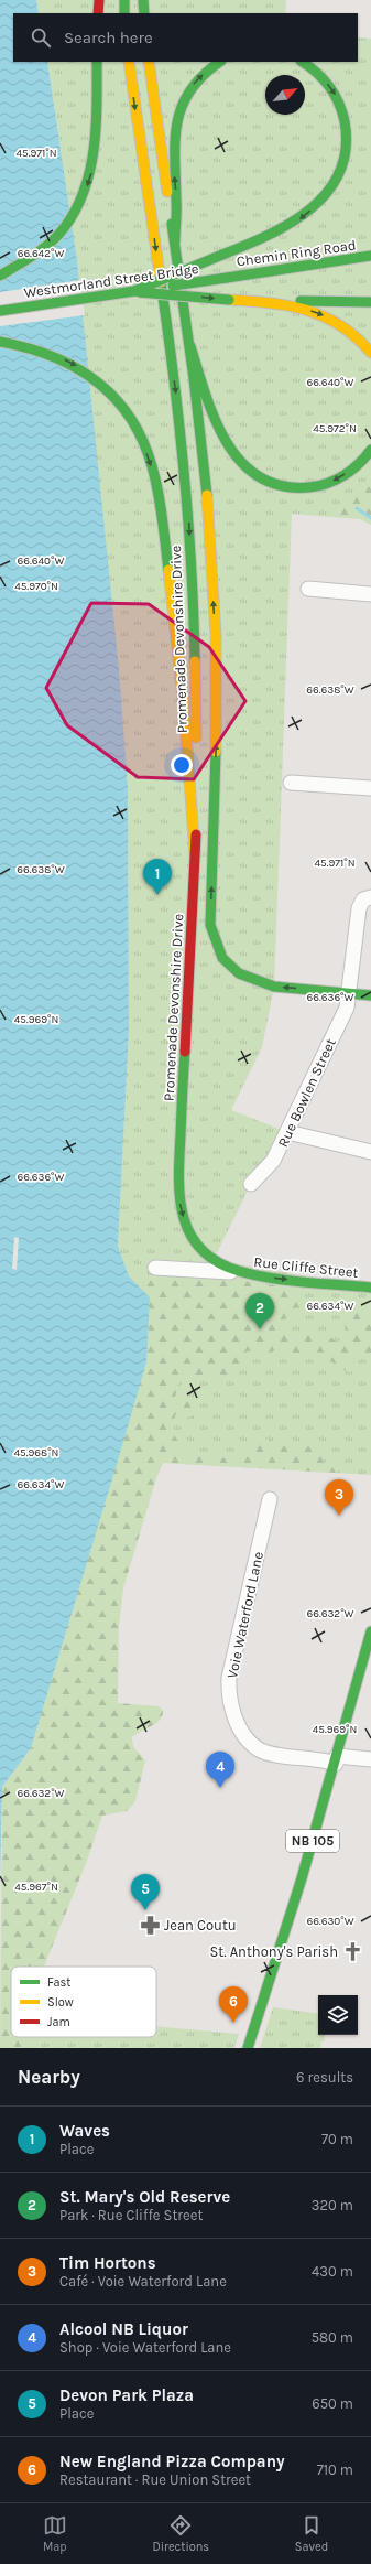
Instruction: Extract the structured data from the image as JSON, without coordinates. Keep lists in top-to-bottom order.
{
  "streets": {
    "main road": [
      "Chemin Ring Road",
      "Westmorland Street Bridge",
      "Promenade Devonshire Drive",
      "Rue Cliffe Street",
      "NB 105"
    ],
    "street": ["Rue Bowlen Street", "Voie Waterford Lane"]
  },
  "crossings": [
    ["Chemin Ring Road", "Westmorland Street Bridge"],
    ["Promenade Devonshire Drive", "Rue Cliffe Street"],
    ["Voie Waterford Lane", "NB 105"]
  ],
  "one_way": ["Promenade Devonshire Drive", "Rue Cliffe Street"],
  "places": {
    "pharmacy": ["Jean Coutu"],
    "church": ["St. Anthony's Parish"]
  },
  "legend": ["Fast", "Slow", "Jam"],
  "north": "top right",
  "page": {
    "search": "Search here",
    "pins": [
      "1",
      "2",
      "3",
      "4",
      "5",
      "6"
    ],
    "heading": ["Nearby", "6 results"],
    "list": [
      {
        "mark": "1",
        "name": "Waves",
        "note": "Place",
        "value": "70 m"
      },
      {
        "mark": "2",
        "name": "St. Mary's Old Reserve",
        "note": "Park · Rue Cliffe Street",
        "value": "320 m"
      },
      {
        "mark": "3",
        "name": "Tim Hortons",
        "note": "Café · Voie Waterford Lane",
        "value": "430 m"
      },
      {
        "mark": "4",
        "name": "Alcool NB Liquor",
        "note": "Shop · Voie Waterford Lane",
        "value": "580 m"
      },
      {
        "mark": "5",
        "name": "Devon Park Plaza",
        "note": "Place",
        "value": "650 m"
      },
      {
        "mark": "6",
        "name": "New England Pizza Company",
        "note": "Restaurant · Rue Union Street",
        "value": "710 m"
      }
    ],
    "nav": ["Map", "Directions", "Saved"]
  },
  "coordinates": [
    "45.971°N",
    "66.642°W",
    "66.640°W",
    "45.972°N",
    "45.970°N",
    "66.638°W",
    "66.636°W",
    "45.969°N",
    "66.634°W",
    "45.968°N",
    "66.632°W",
    "45.967°N",
    "66.630°W"
  ]
}
